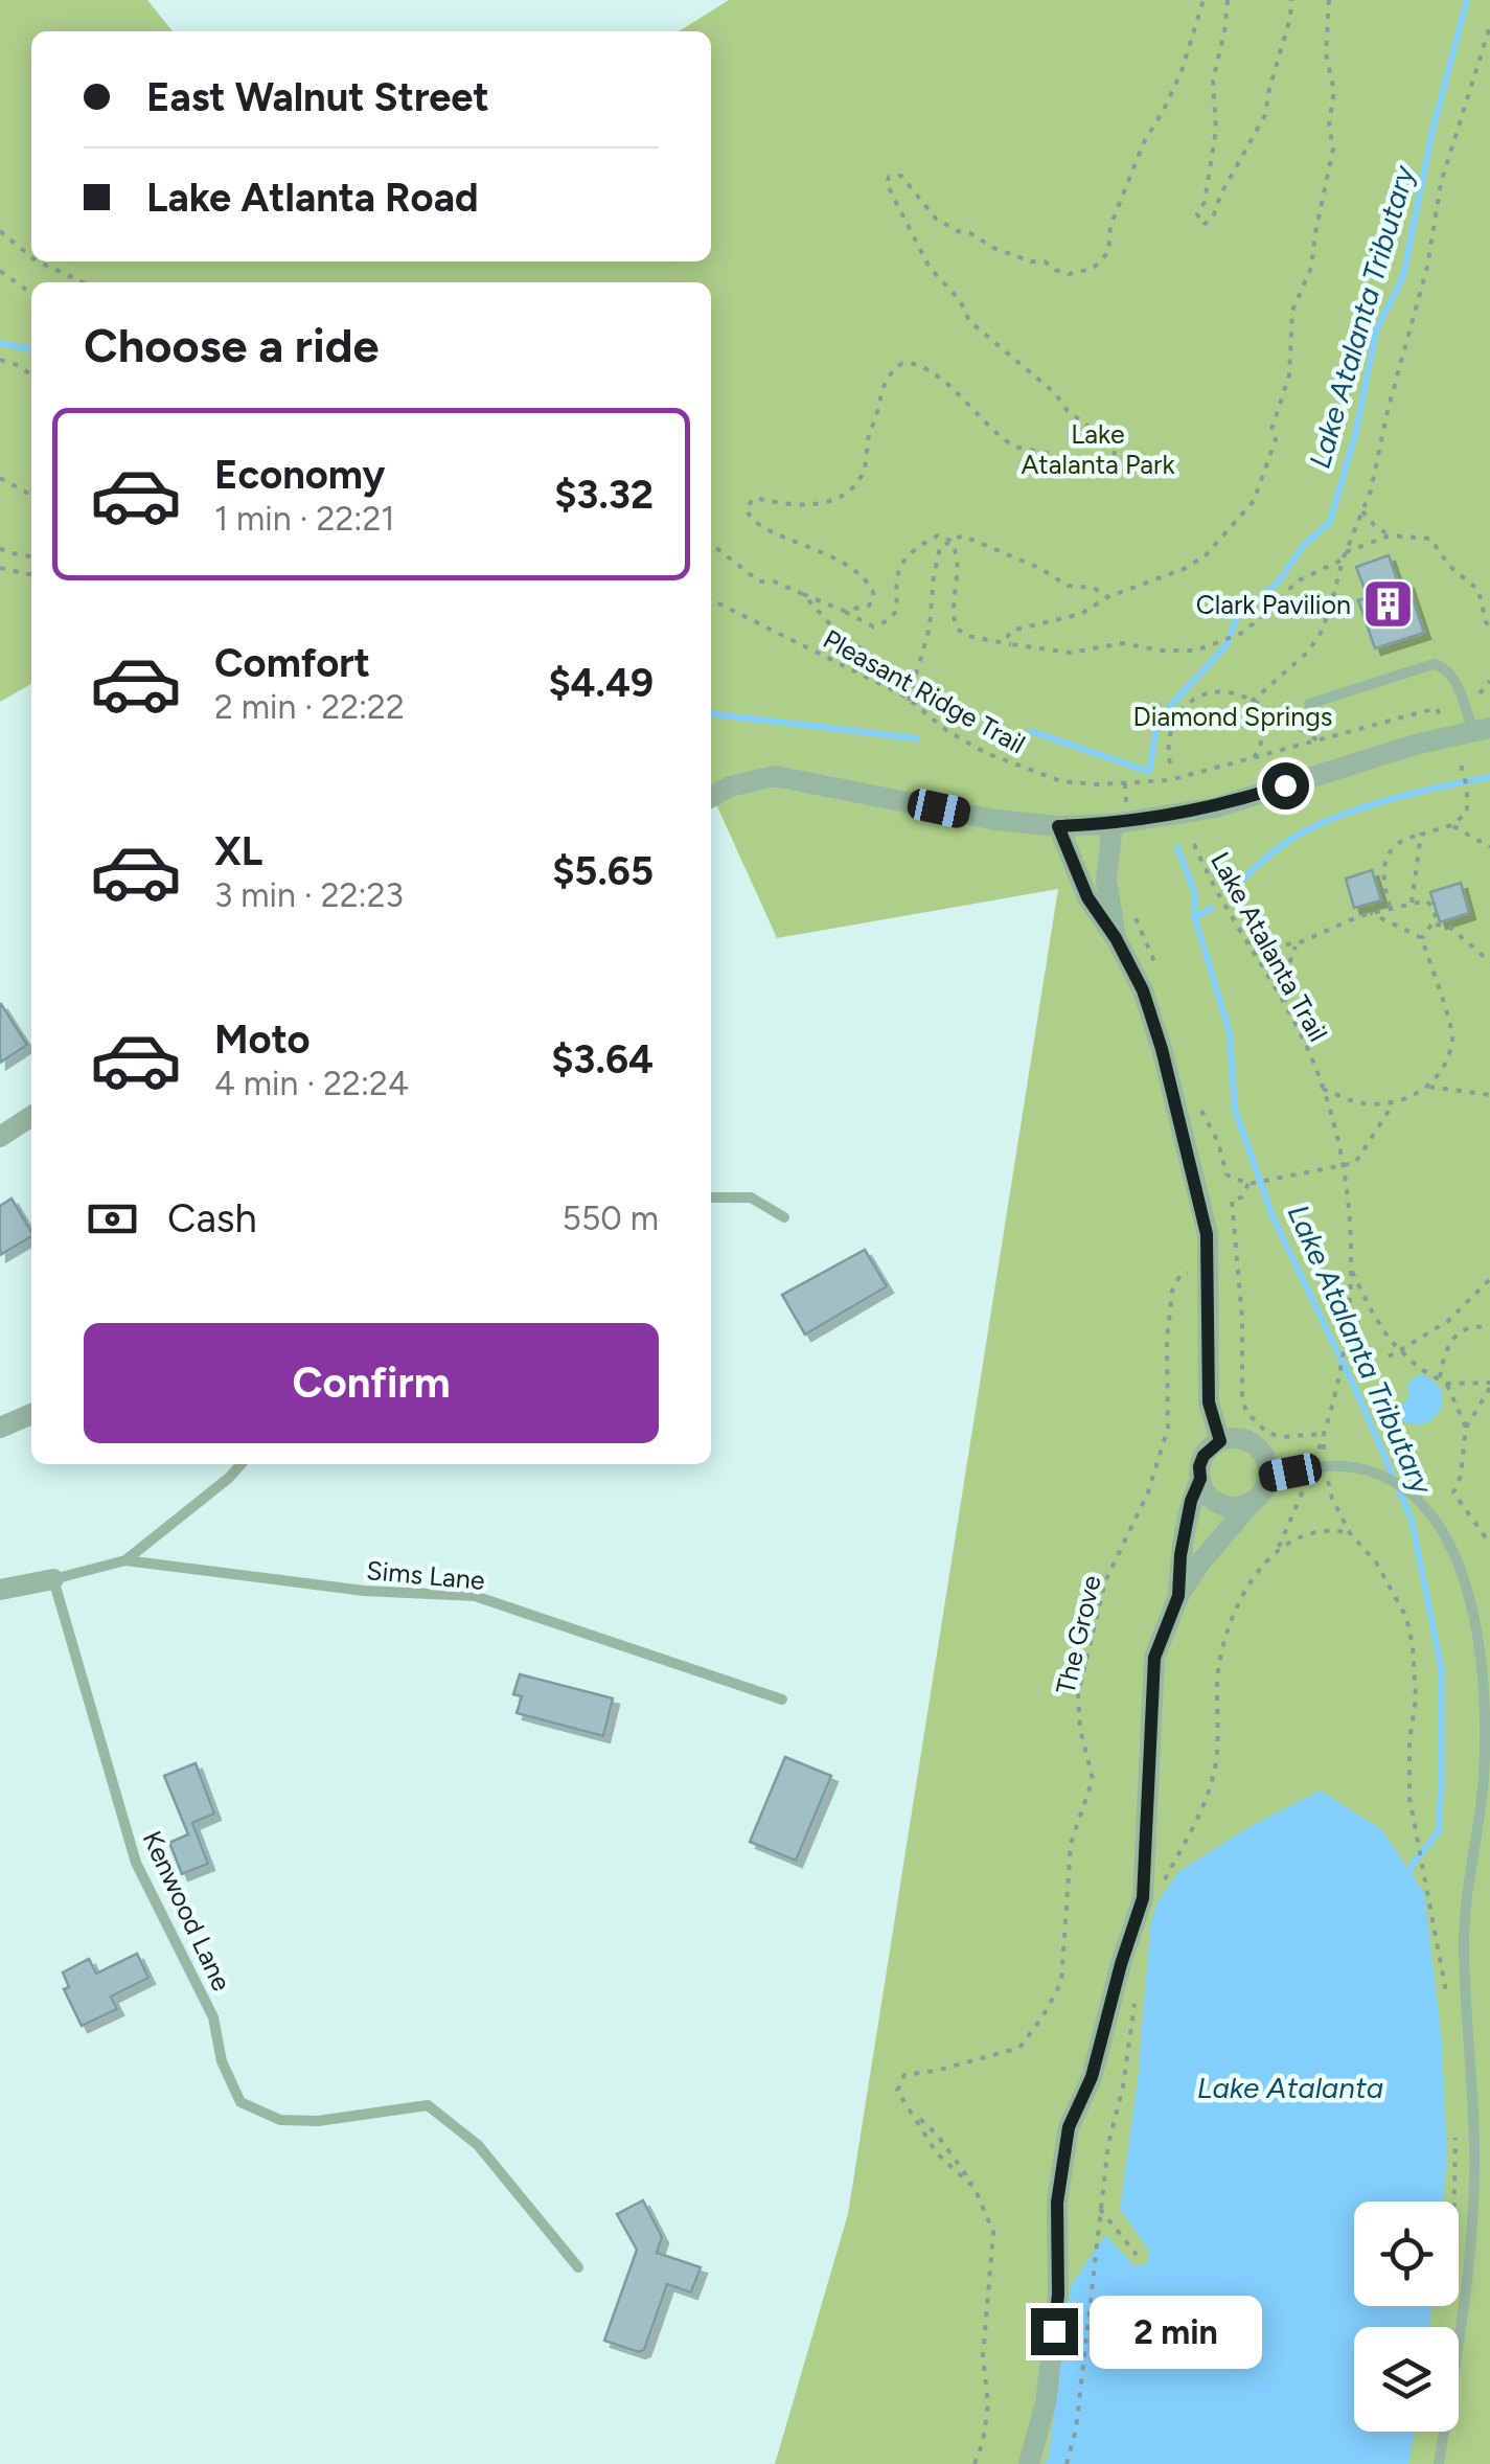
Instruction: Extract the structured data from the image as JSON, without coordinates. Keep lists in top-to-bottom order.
{
  "streets": {
    "lane": ["Sims Lane", "Kenwood Lane"],
    "path": ["Pleasant Ridge Trail", "Lake Atalanta Trail", "The Grove"]
  },
  "crossings": [
    ["Sims Lane", "Kenwood Lane"]
  ],
  "water": ["Lake Atalanta Tributary", "Lake Atalanta"],
  "parks": ["Lake Atalanta Park", "Diamond Springs"],
  "places": {
    "building": ["Clark Pavilion"]
  },
  "page": {
    "banner": ["East Walnut Street", "Lake Atlanta Road"],
    "heading": "Choose a ride",
    "list": [
      {
        "name": "Economy",
        "note": "1 min · 22:21",
        "value": "$3.32"
      },
      {
        "name": "Comfort",
        "note": "2 min · 22:22",
        "value": "$4.49"
      },
      {
        "name": "XL",
        "note": "3 min · 22:23",
        "value": "$5.65"
      },
      {
        "name": "Moto",
        "note": "4 min · 22:24",
        "value": "$3.64"
      }
    ],
    "pay": ["Cash", "550 m"],
    "buttons": "Confirm",
    "bubble": "2 min"
  }
}
